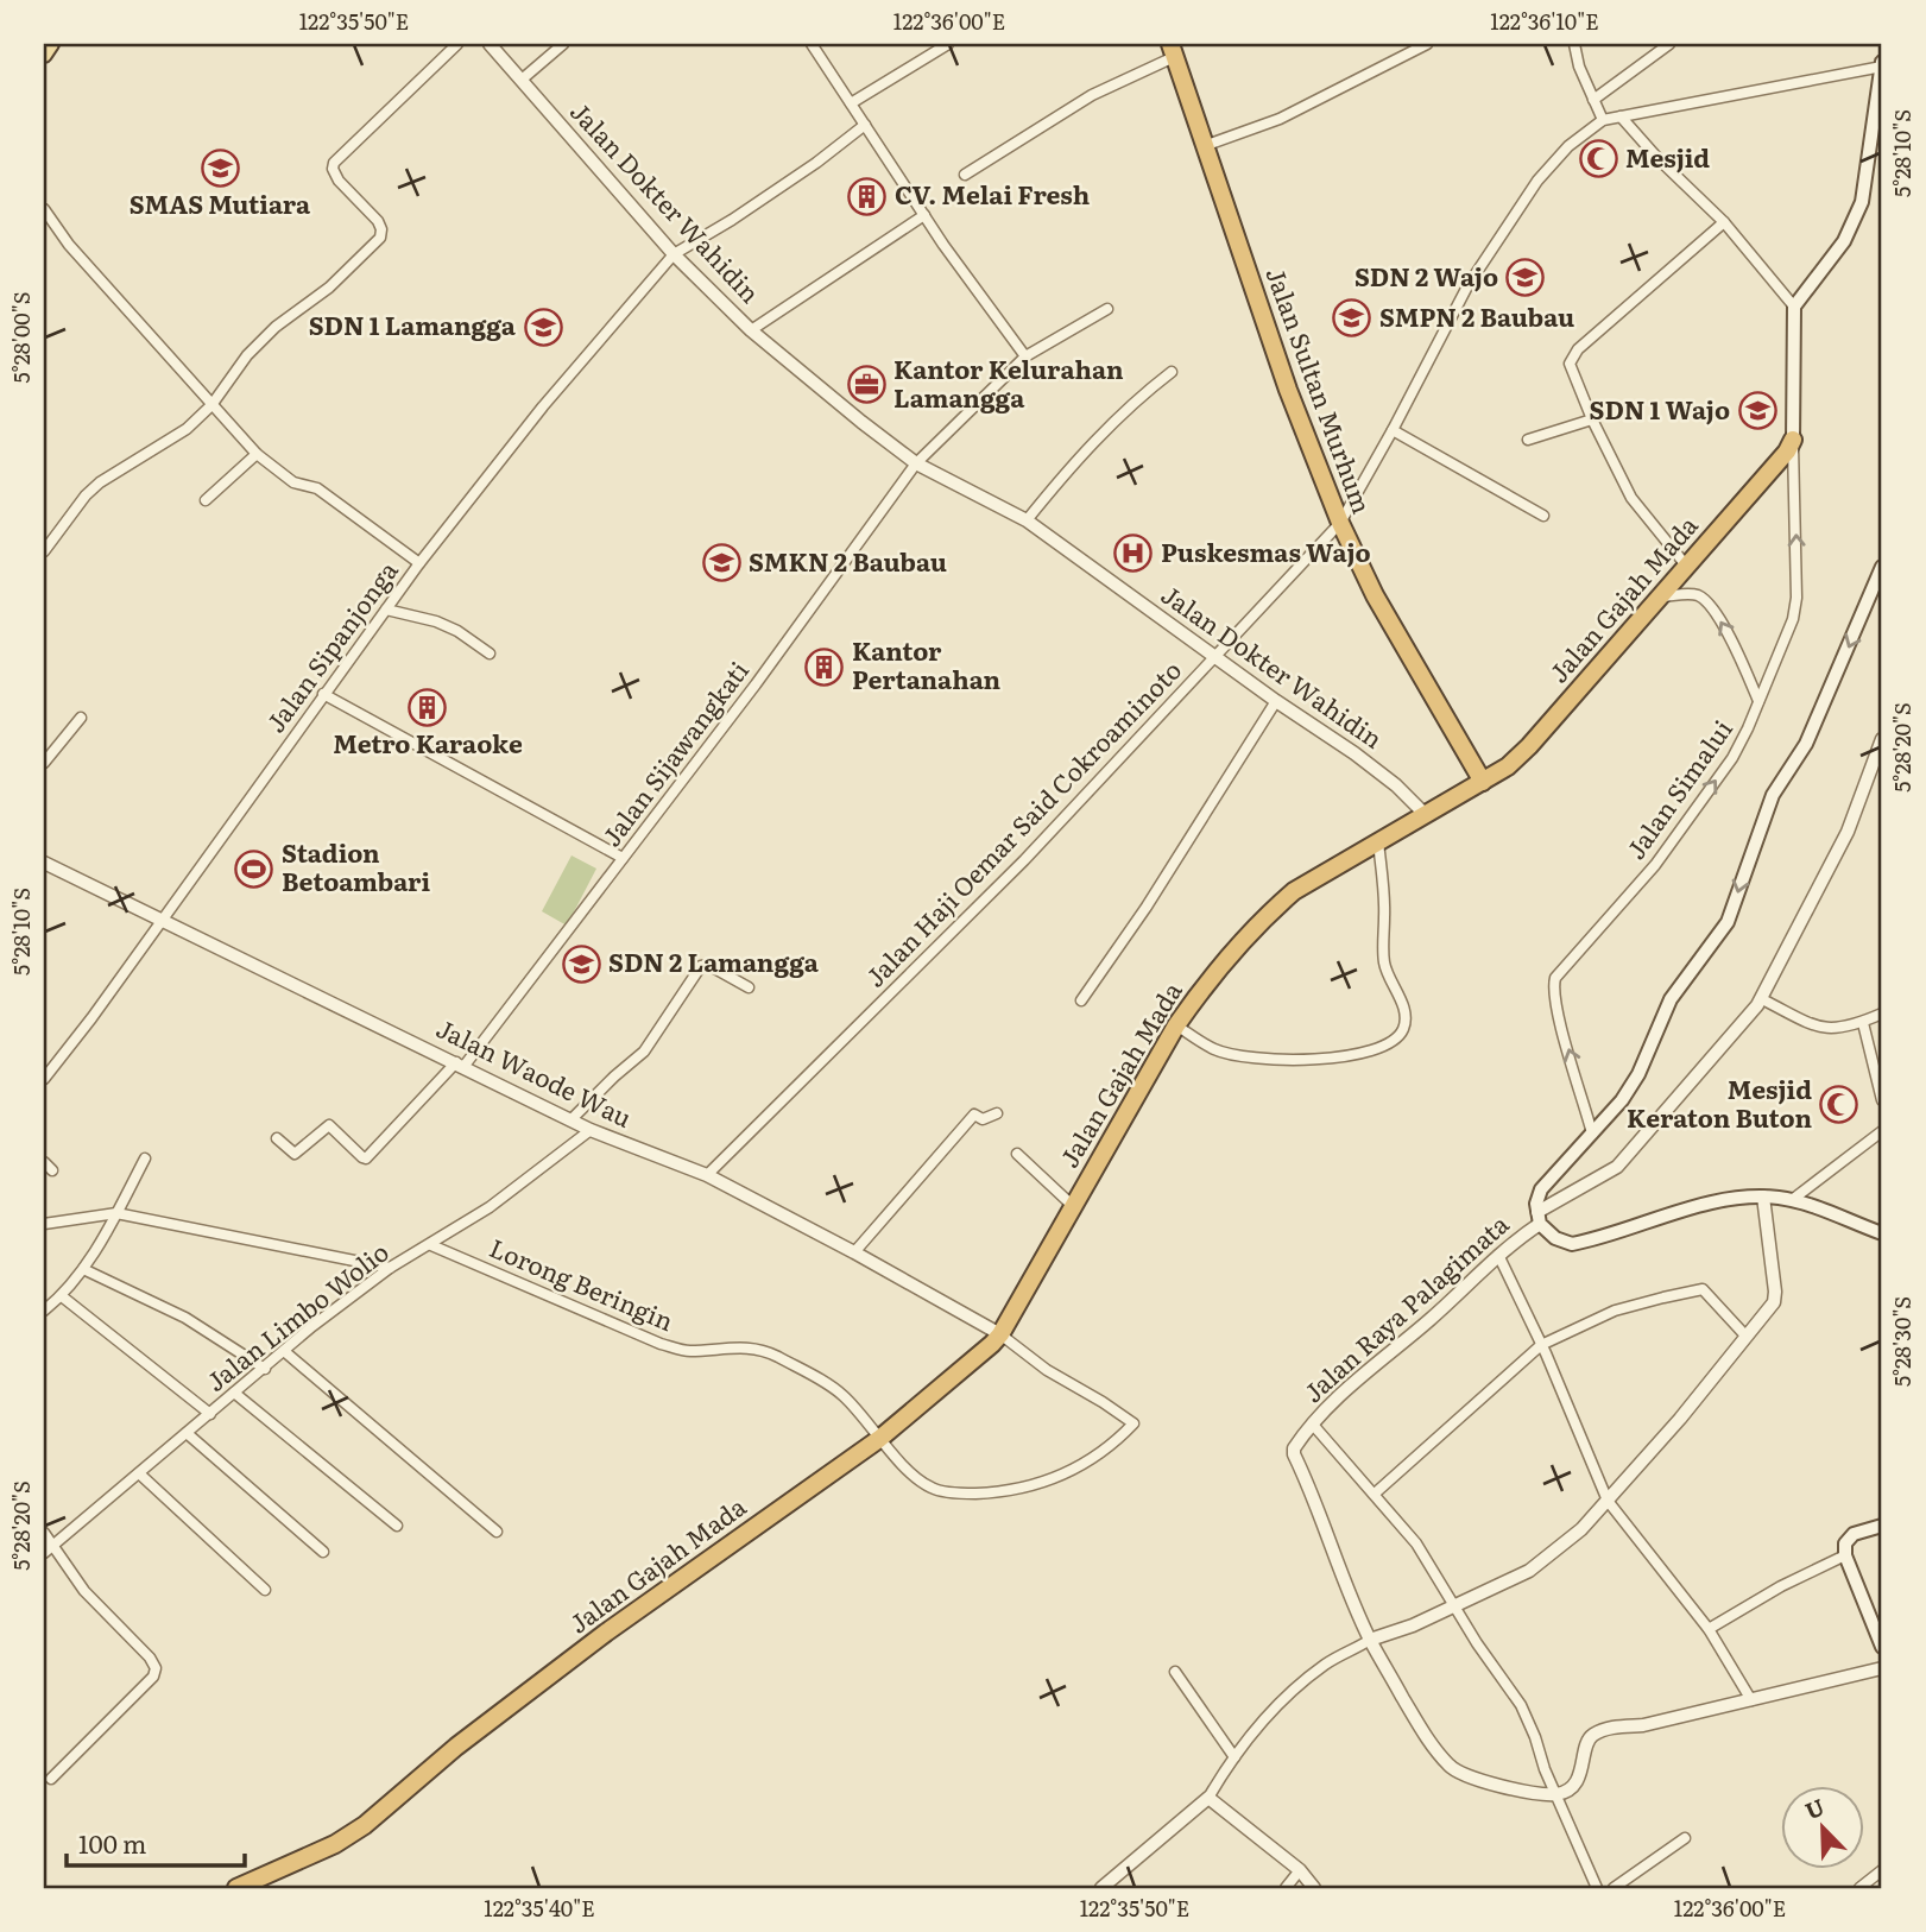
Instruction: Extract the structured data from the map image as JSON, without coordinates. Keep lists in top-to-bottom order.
{
  "streets": {
    "highway": ["Jalan Sultan Murhum", "Jalan Gajah Mada"],
    "street": [
      "Jalan Dokter Wahidin",
      "Jalan Sipanjonga",
      "Jalan Sijawangkati",
      "Jalan Simalui",
      "Jalan Haji Oemar Said Cokroaminoto",
      "Jalan Waode Wau",
      "Lorong Beringin",
      "Jalan Raya Palagimata",
      "Jalan Limbo Wolio"
    ]
  },
  "crossings": [
    ["Jalan Dokter Wahidin", "Jalan Gajah Mada"],
    ["Jalan Dokter Wahidin", "Jalan Sipanjonga"],
    ["Jalan Dokter Wahidin", "Jalan Sijawangkati"],
    ["Jalan Dokter Wahidin", "Jalan Haji Oemar Said Cokroaminoto"],
    ["Jalan Sultan Murhum", "Jalan Gajah Mada"],
    ["Jalan Sultan Murhum", "Jalan Haji Oemar Said Cokroaminoto"],
    ["Jalan Gajah Mada", "Jalan Simalui"],
    ["Jalan Gajah Mada", "Jalan Waode Wau"],
    ["Jalan Gajah Mada", "Lorong Beringin"],
    ["Jalan Sipanjonga", "Jalan Waode Wau"],
    ["Jalan Sijawangkati", "Jalan Waode Wau"],
    ["Jalan Haji Oemar Said Cokroaminoto", "Jalan Waode Wau"],
    ["Jalan Waode Wau", "Lorong Beringin"],
    ["Jalan Waode Wau", "Jalan Limbo Wolio"],
    ["Lorong Beringin", "Jalan Limbo Wolio"]
  ],
  "one_way": ["Jalan Simalui"],
  "places": {
    "mosque": ["Mesjid", "Mesjid Keraton Buton"],
    "school or university": [
      "SMAS Mutiara",
      "SDN 2 Wajo",
      "SMPN 2 Baubau",
      "SDN 1 Lamangga",
      "SDN 1 Wajo",
      "SMKN 2 Baubau",
      "SDN 2 Lamangga"
    ],
    "building": ["CV. Melai Fresh", "Kantor Pertanahan", "Metro Karaoke"],
    "office": ["Kantor Kelurahan Lamangga"],
    "hospital": ["Puskesmas Wajo"],
    "sports": ["Stadion Betoambari"]
  },
  "scale_bar": "100 m",
  "north": "top left",
  "coordinates": [
    "122°35'50\"E",
    "122°36'00\"E",
    "122°36'10\"E",
    "5°28'10\"S",
    "5°28'00\"S",
    "5°28'20\"S",
    "5°28'30\"S",
    "122°35'40\"E"
  ]
}
